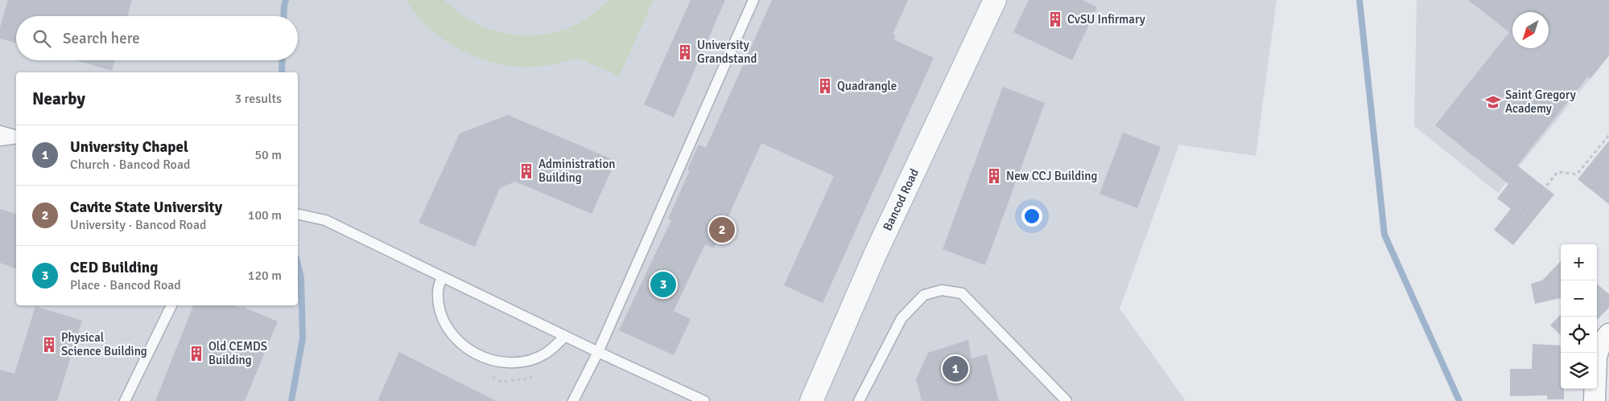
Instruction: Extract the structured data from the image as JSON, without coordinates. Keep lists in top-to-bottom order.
{
  "streets": {
    "street": ["Bancod Road"]
  },
  "places": {
    "building": [
      "CvSU Infirmary",
      "University Grandstand",
      "Quadrangle",
      "Administration Building",
      "New CCJ Building",
      "Physical Science Building",
      "Old CEMDS Building"
    ],
    "school or university": ["Saint Gregory Academy"]
  },
  "north": "bottom left",
  "page": {
    "search": "Search here",
    "heading": ["Nearby", "3 results"],
    "list": [
      {
        "mark": "1",
        "name": "University Chapel",
        "note": "Church · Bancod Road",
        "value": "50 m"
      },
      {
        "mark": "2",
        "name": "Cavite State University",
        "note": "University · Bancod Road",
        "value": "100 m"
      },
      {
        "mark": "3",
        "name": "CED Building",
        "note": "Place · Bancod Road",
        "value": "120 m"
      }
    ],
    "pins": ["2", "3", "1"],
    "map_buttons": ["+", "−"]
  }
}
